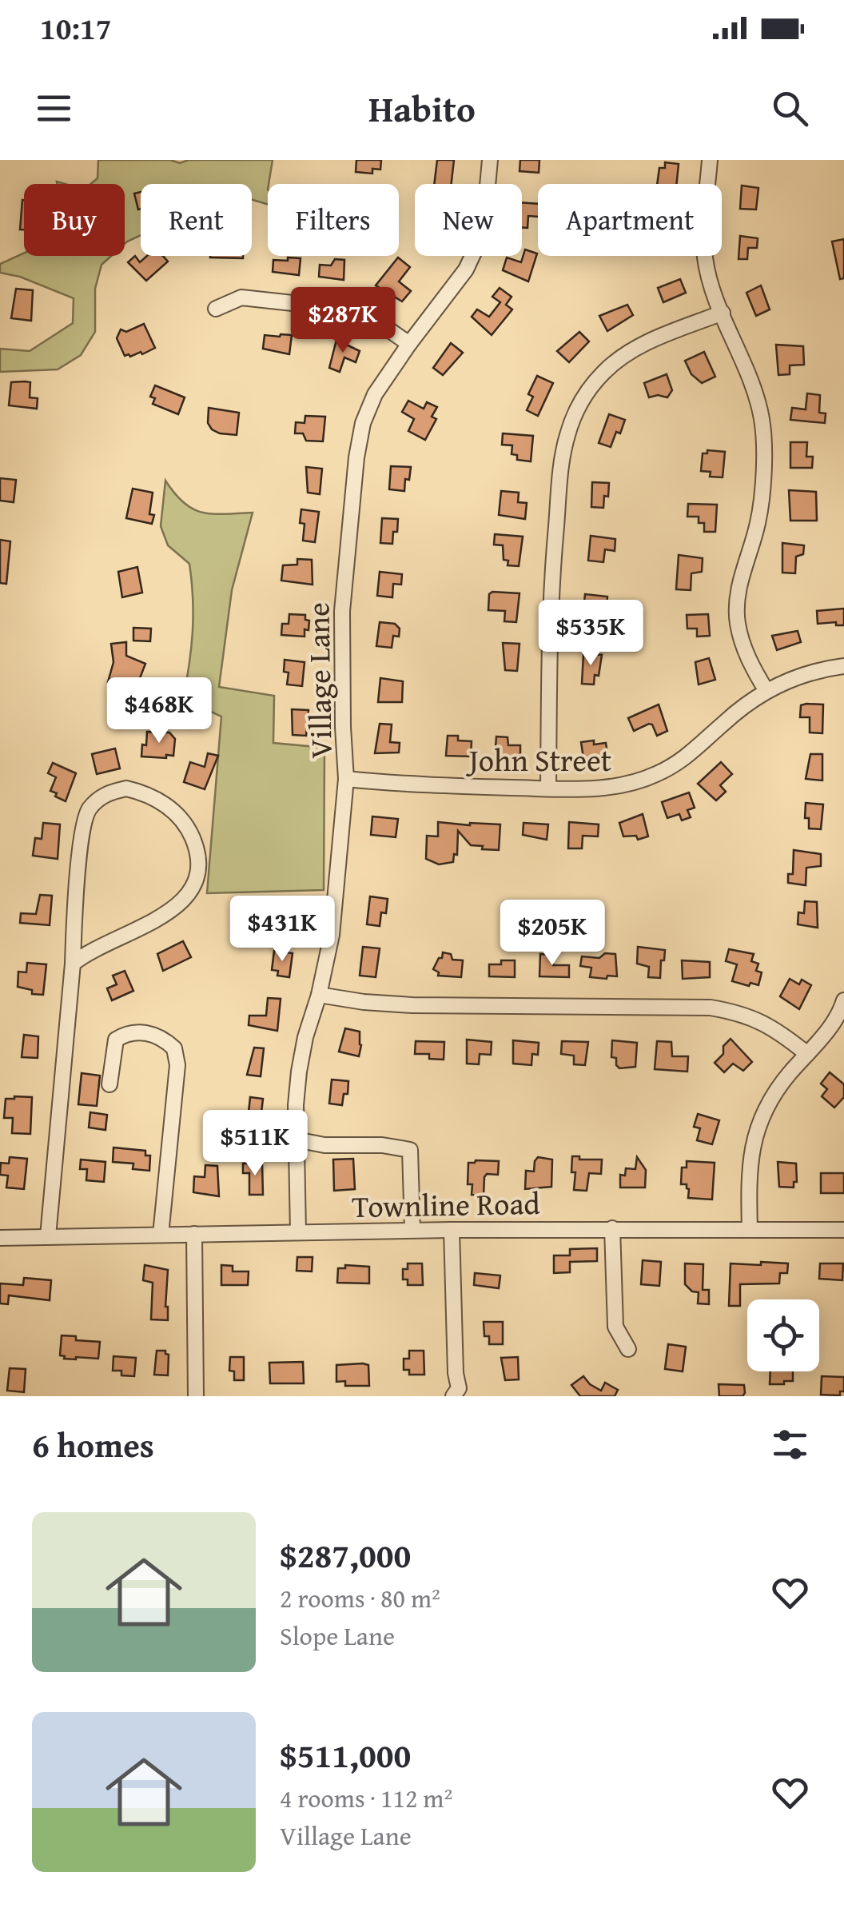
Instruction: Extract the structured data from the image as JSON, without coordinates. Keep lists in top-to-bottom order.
{
  "streets": {
    "street": ["Village Lane", "John Street", "Townline Road"]
  },
  "crossings": [
    ["Village Lane", "John Street"],
    ["Village Lane", "Townline Road"]
  ],
  "page": {
    "status": "10:17",
    "header": "Habito",
    "chip": [
      "Buy",
      "Rent",
      "Filters",
      "New",
      "Apartment"
    ],
    "price": [
      "$287K",
      "$535K",
      "$468K",
      "$431K",
      "$205K",
      "$511K"
    ],
    "heading": "6 homes",
    "list": [
      {
        "name": "$287,000",
        "note": "2 rooms · 80 m² · Slope Lane"
      },
      {
        "name": "$511,000",
        "note": "4 rooms · 112 m² · Village Lane"
      }
    ]
  }
}
